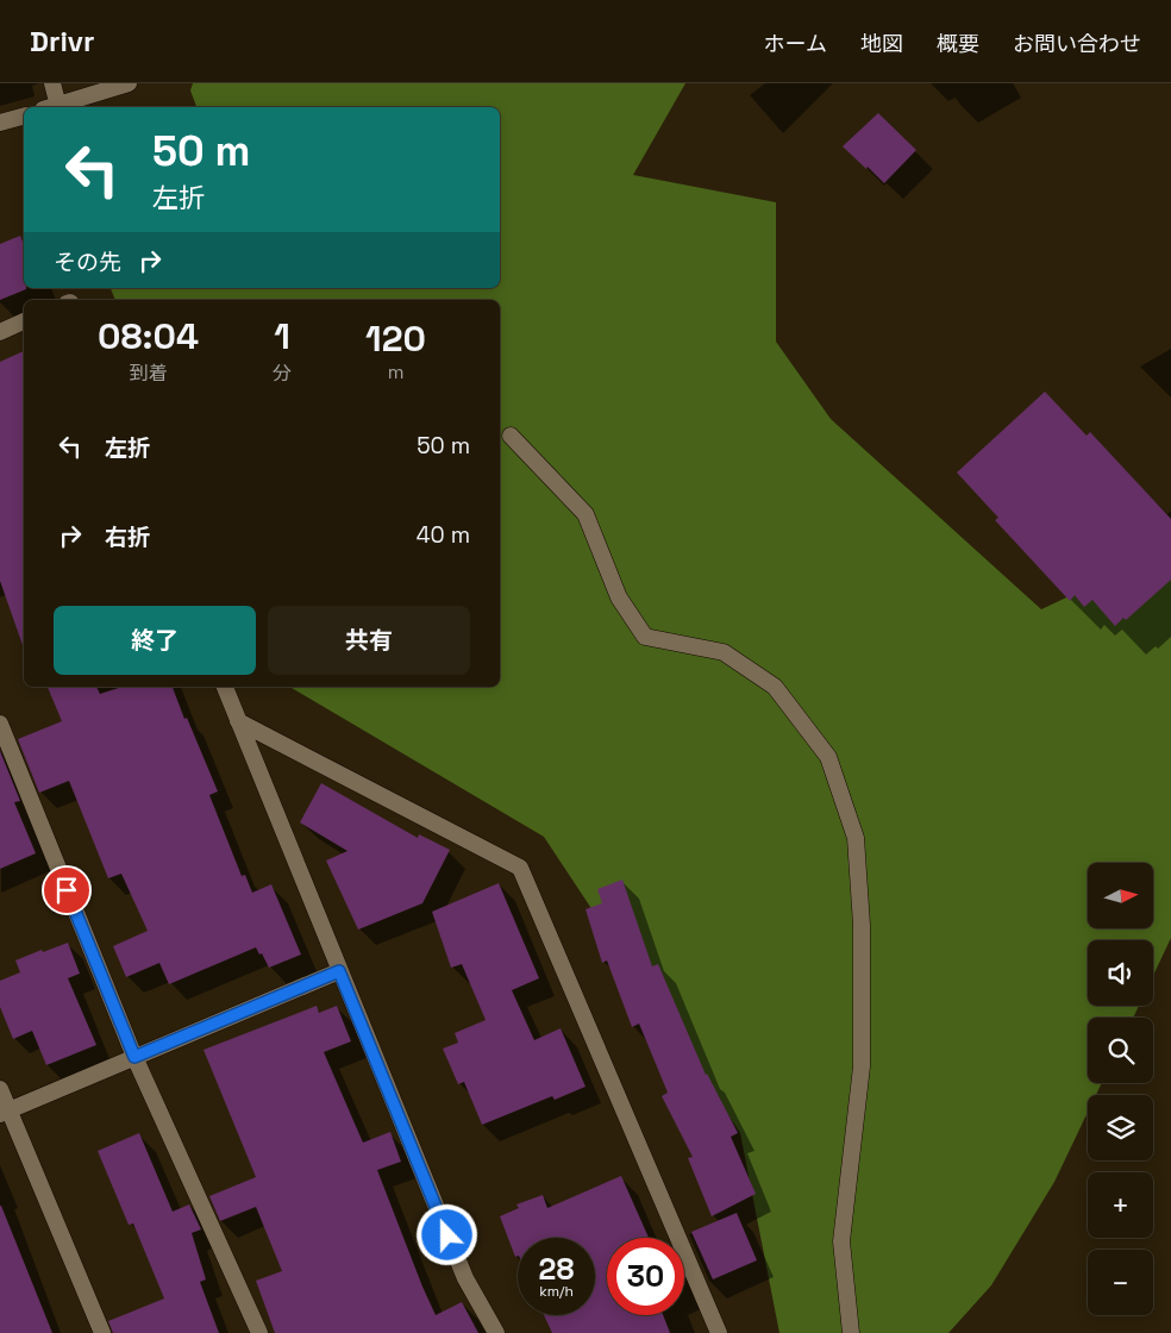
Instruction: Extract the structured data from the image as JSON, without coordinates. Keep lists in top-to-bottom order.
{
  "north": "right",
  "page": {
    "header": "Drivr",
    "nav": [
      "ホーム",
      "地図",
      "概要",
      "お問い合わせ"
    ],
    "turn": ["50 m", "左折"],
    "then": "その先",
    "eta": [
      "08:04",
      "到着",
      "1",
      "分",
      "120",
      "m"
    ],
    "list": [
      {
        "name": "左折",
        "value": "50 m"
      },
      {
        "name": "右折",
        "value": "40 m"
      }
    ],
    "buttons": ["終了", "共有"],
    "map_buttons": ["+", "−"],
    "speed": "28 km/h",
    "limit": "30"
  }
}
